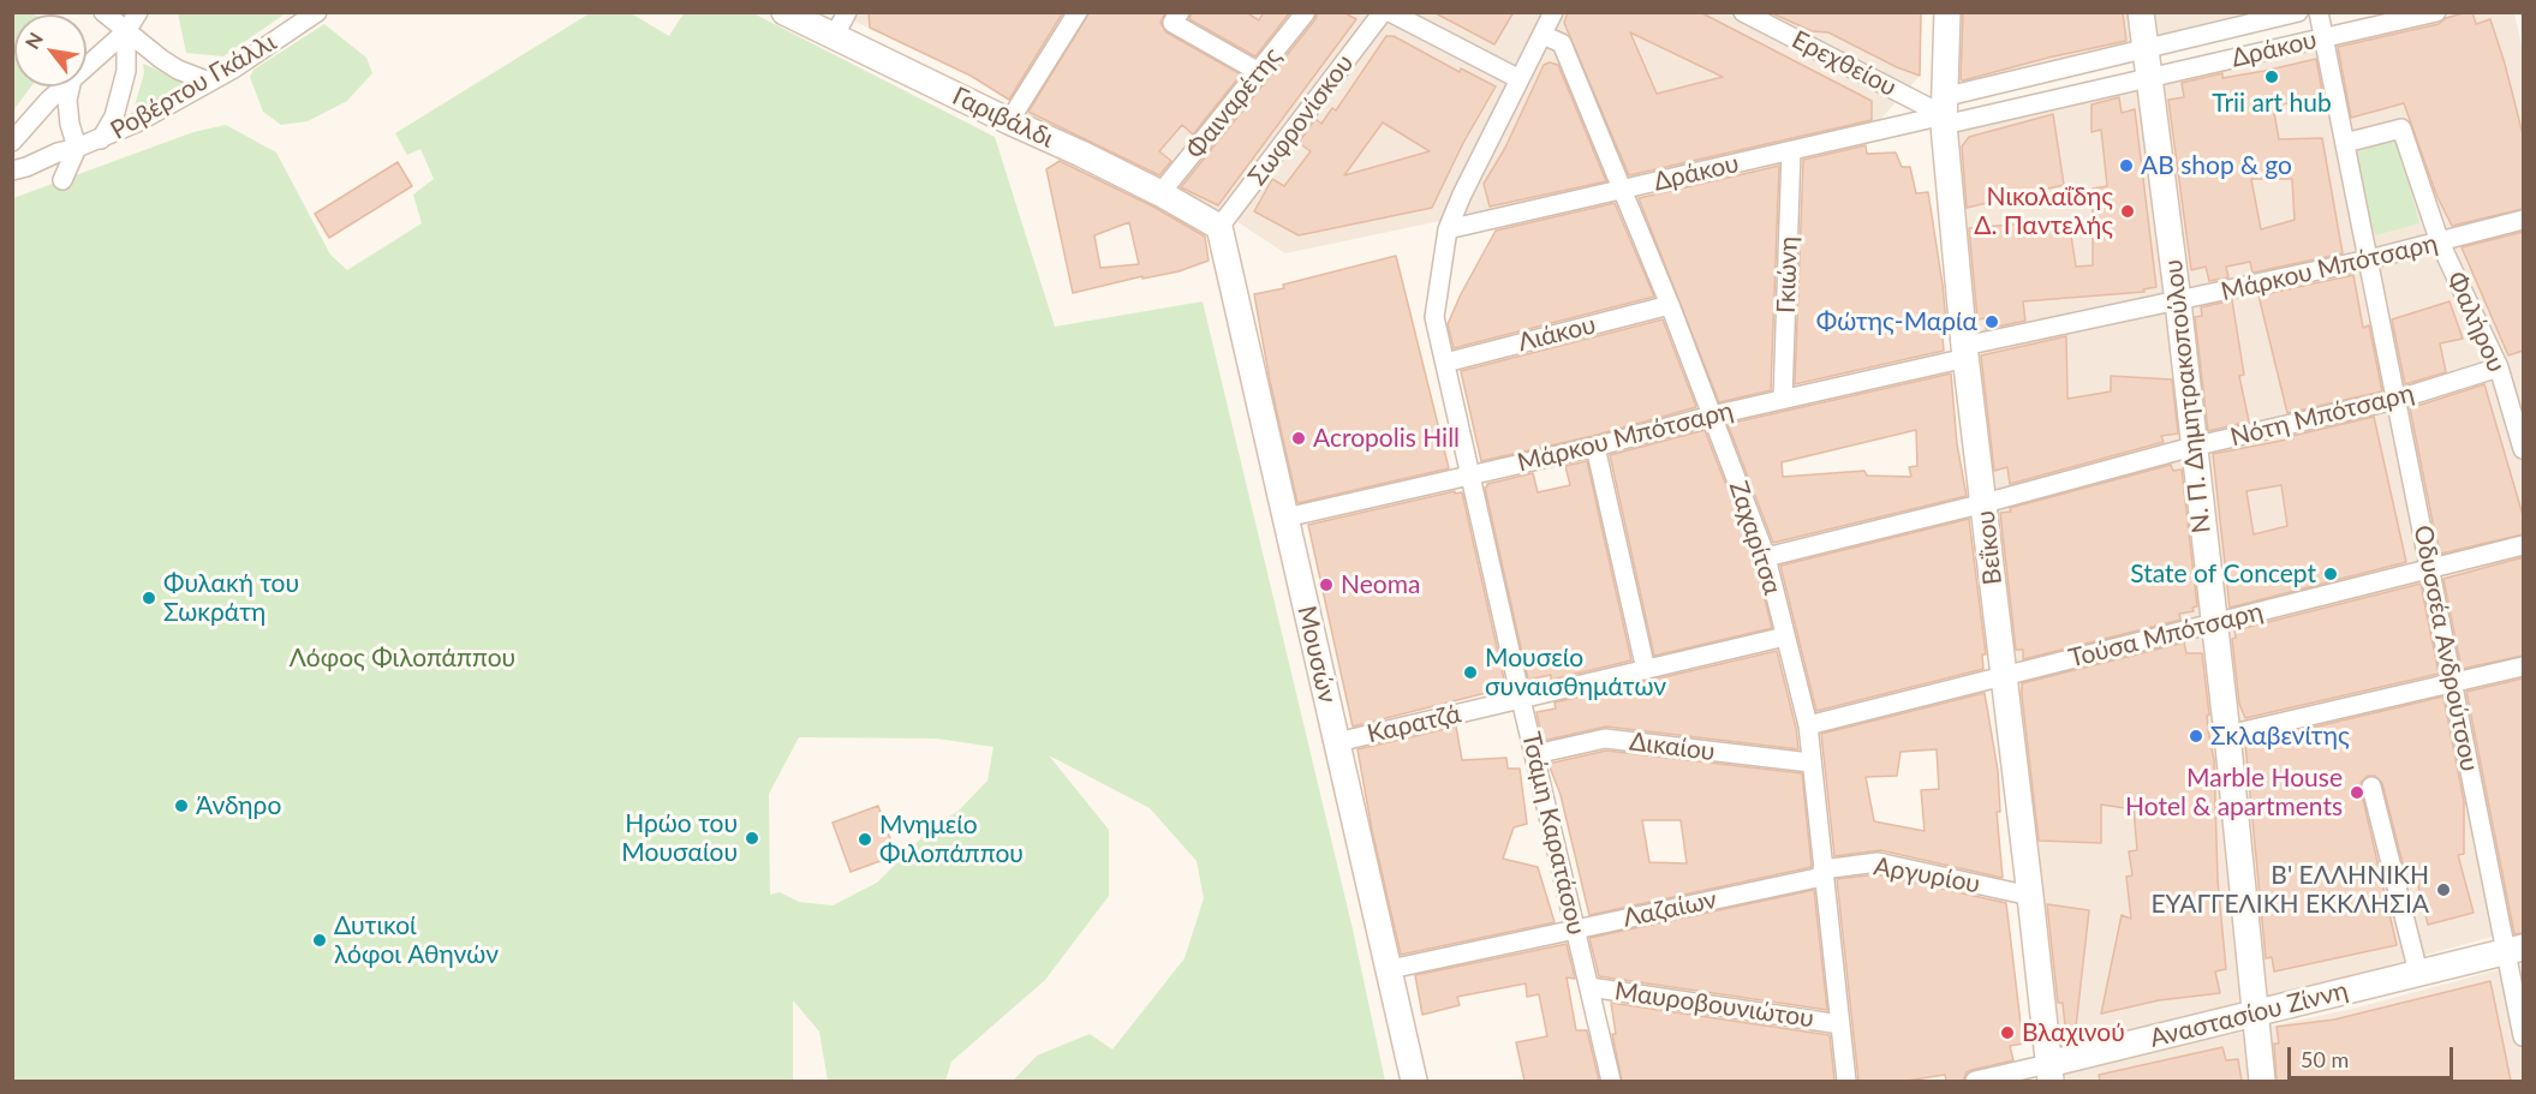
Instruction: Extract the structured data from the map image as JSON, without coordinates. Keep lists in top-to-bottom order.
{
  "streets": {
    "street": [
      "Δράκου",
      "Ερεχθείου",
      "Ροβέρτου Γκάλλι",
      "Φαιναρέτης",
      "Γαριβάλδι",
      "Σωφρονίσκου",
      "Μάρκου Μπότσαρη",
      "Γκιώνη",
      "Φαλήρου",
      "Λιάκου",
      "Ν. Π. Δημητρακοπούλου",
      "Νότη Μπότσαρη",
      "Ζαχαρίτσα",
      "Βεΐκου",
      "Τούσα Μπότσαρη",
      "Οδυσσέα Ανδρούτσου",
      "Μουσών",
      "Καρατζά",
      "Δικαίου",
      "Τσάμη Καρατάσου",
      "Αργυρίου",
      "Λαζαίων",
      "Μαυροβουνιώτου",
      "Αναστασίου Ζίννη"
    ]
  },
  "crossings": [
    ["Δράκου", "Ερεχθείου"],
    ["Δράκου", "Γκιώνη"],
    ["Δράκου", "Ν. Π. Δημητρακοπούλου"],
    ["Δράκου", "Ζαχαρίτσα"],
    ["Δράκου", "Βεΐκου"],
    ["Δράκου", "Τσάμη Καρατάσου"],
    ["Ερεχθείου", "Βεΐκου"],
    ["Φαιναρέτης", "Γαριβάλδι"],
    ["Γαριβάλδι", "Σωφρονίσκου"],
    ["Γαριβάλδι", "Μουσών"],
    ["Σωφρονίσκου", "Μουσών"],
    ["Μάρκου Μπότσαρη", "Γκιώνη"],
    ["Μάρκου Μπότσαρη", "Φαλήρου"],
    ["Μάρκου Μπότσαρη", "Ν. Π. Δημητρακοπούλου"],
    ["Μάρκου Μπότσαρη", "Ζαχαρίτσα"],
    ["Μάρκου Μπότσαρη", "Βεΐκου"],
    ["Μάρκου Μπότσαρη", "Οδυσσέα Ανδρούτσου"],
    ["Μάρκου Μπότσαρη", "Μουσών"],
    ["Μάρκου Μπότσαρη", "Τσάμη Καρατάσου"],
    ["Φαλήρου", "Νότη Μπότσαρη"],
    ["Λιάκου", "Ζαχαρίτσα"],
    ["Λιάκου", "Τσάμη Καρατάσου"],
    ["Ν. Π. Δημητρακοπούλου", "Νότη Μπότσαρη"],
    ["Ν. Π. Δημητρακοπούλου", "Τούσα Μπότσαρη"],
    ["Ν. Π. Δημητρακοπούλου", "Αναστασίου Ζίννη"],
    ["Νότη Μπότσαρη", "Ζαχαρίτσα"],
    ["Νότη Μπότσαρη", "Βεΐκου"],
    ["Νότη Μπότσαρη", "Οδυσσέα Ανδρούτσου"],
    ["Ζαχαρίτσα", "Τούσα Μπότσαρη"],
    ["Ζαχαρίτσα", "Καρατζά"],
    ["Ζαχαρίτσα", "Δικαίου"],
    ["Ζαχαρίτσα", "Τσάμη Καρατάσου"],
    ["Ζαχαρίτσα", "Αργυρίου"],
    ["Ζαχαρίτσα", "Λαζαίων"],
    ["Ζαχαρίτσα", "Μαυροβουνιώτου"],
    ["Βεΐκου", "Τούσα Μπότσαρη"],
    ["Βεΐκου", "Αργυρίου"],
    ["Βεΐκου", "Αναστασίου Ζίννη"],
    ["Τούσα Μπότσαρη", "Οδυσσέα Ανδρούτσου"],
    ["Οδυσσέα Ανδρούτσου", "Αναστασίου Ζίννη"],
    ["Μουσών", "Καρατζά"],
    ["Μουσών", "Λαζαίων"],
    ["Καρατζά", "Τσάμη Καρατάσου"],
    ["Δικαίου", "Τσάμη Καρατάσου"],
    ["Τσάμη Καρατάσου", "Λαζαίων"],
    ["Τσάμη Καρατάσου", "Μαυροβουνιώτου"],
    ["Αργυρίου", "Λαζαίων"]
  ],
  "parks": ["Λόφος Φιλοπάππου"],
  "places": [
    "Trii art hub",
    "AB shop & go",
    "Νικολαΐδης Δ. Παντελής",
    "Φώτης-Μαρία",
    "Acropolis Hill",
    "State of Concept",
    "Neoma",
    "Φυλακή του Σωκράτη",
    "Μουσείο συναισθημάτων",
    "Σκλαβενίτης",
    "Marble House Hotel & apartments",
    "Άνδηρο",
    "Ηρώο του Μουσαίου",
    "Μνημείο Φιλοπάππου",
    "Β' ΕΛΛΗΝΙΚΗ ΕΥΑΓΓΕΛΙΚΗ ΕΚΚΛΗΣΙΑ",
    "Δυτικοί λόφοι Αθηνών",
    "Βλαχινού"
  ],
  "scale_bar": "50 m",
  "north": "top left"
}
